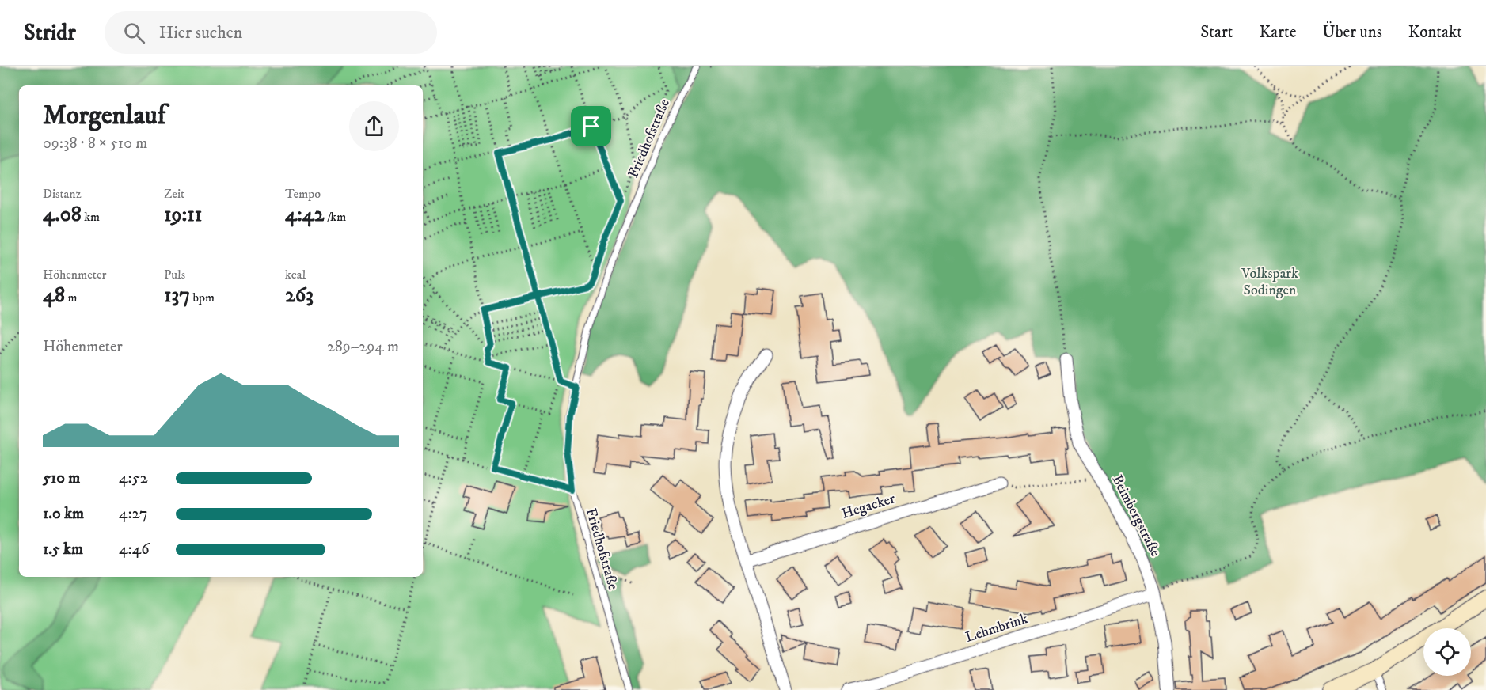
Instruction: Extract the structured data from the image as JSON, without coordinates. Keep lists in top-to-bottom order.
{
  "streets": {
    "street": ["Hegacker", "Beimbergstraße", "Lehmbrink"],
    "lane": ["Friedhofstraße"]
  },
  "crossings": [
    ["Beimbergstraße", "Lehmbrink"]
  ],
  "parks": ["Volkspark Sodingen"],
  "page": {
    "header": "Stridr",
    "search": "Hier suchen",
    "nav": [
      "Start",
      "Karte",
      "Über uns",
      "Kontakt"
    ],
    "heading": ["Morgenlauf", "09:38 · 8 × 510 m"],
    "stats": [
      ["Distanz", "4.08 km"],
      ["Zeit", "19:11"],
      ["Tempo", "4:42 /km"],
      ["Höhenmeter", "48 m"],
      ["Puls", "137 bpm"],
      ["kcal", "263"]
    ],
    "chart": ["Höhenmeter", "289–294 m"],
    "list": [
      {
        "name": "510 m",
        "note": "4:52"
      },
      {
        "name": "1.0 km",
        "note": "4:27"
      },
      {
        "name": "1.5 km",
        "note": "4:46"
      }
    ]
  }
}
